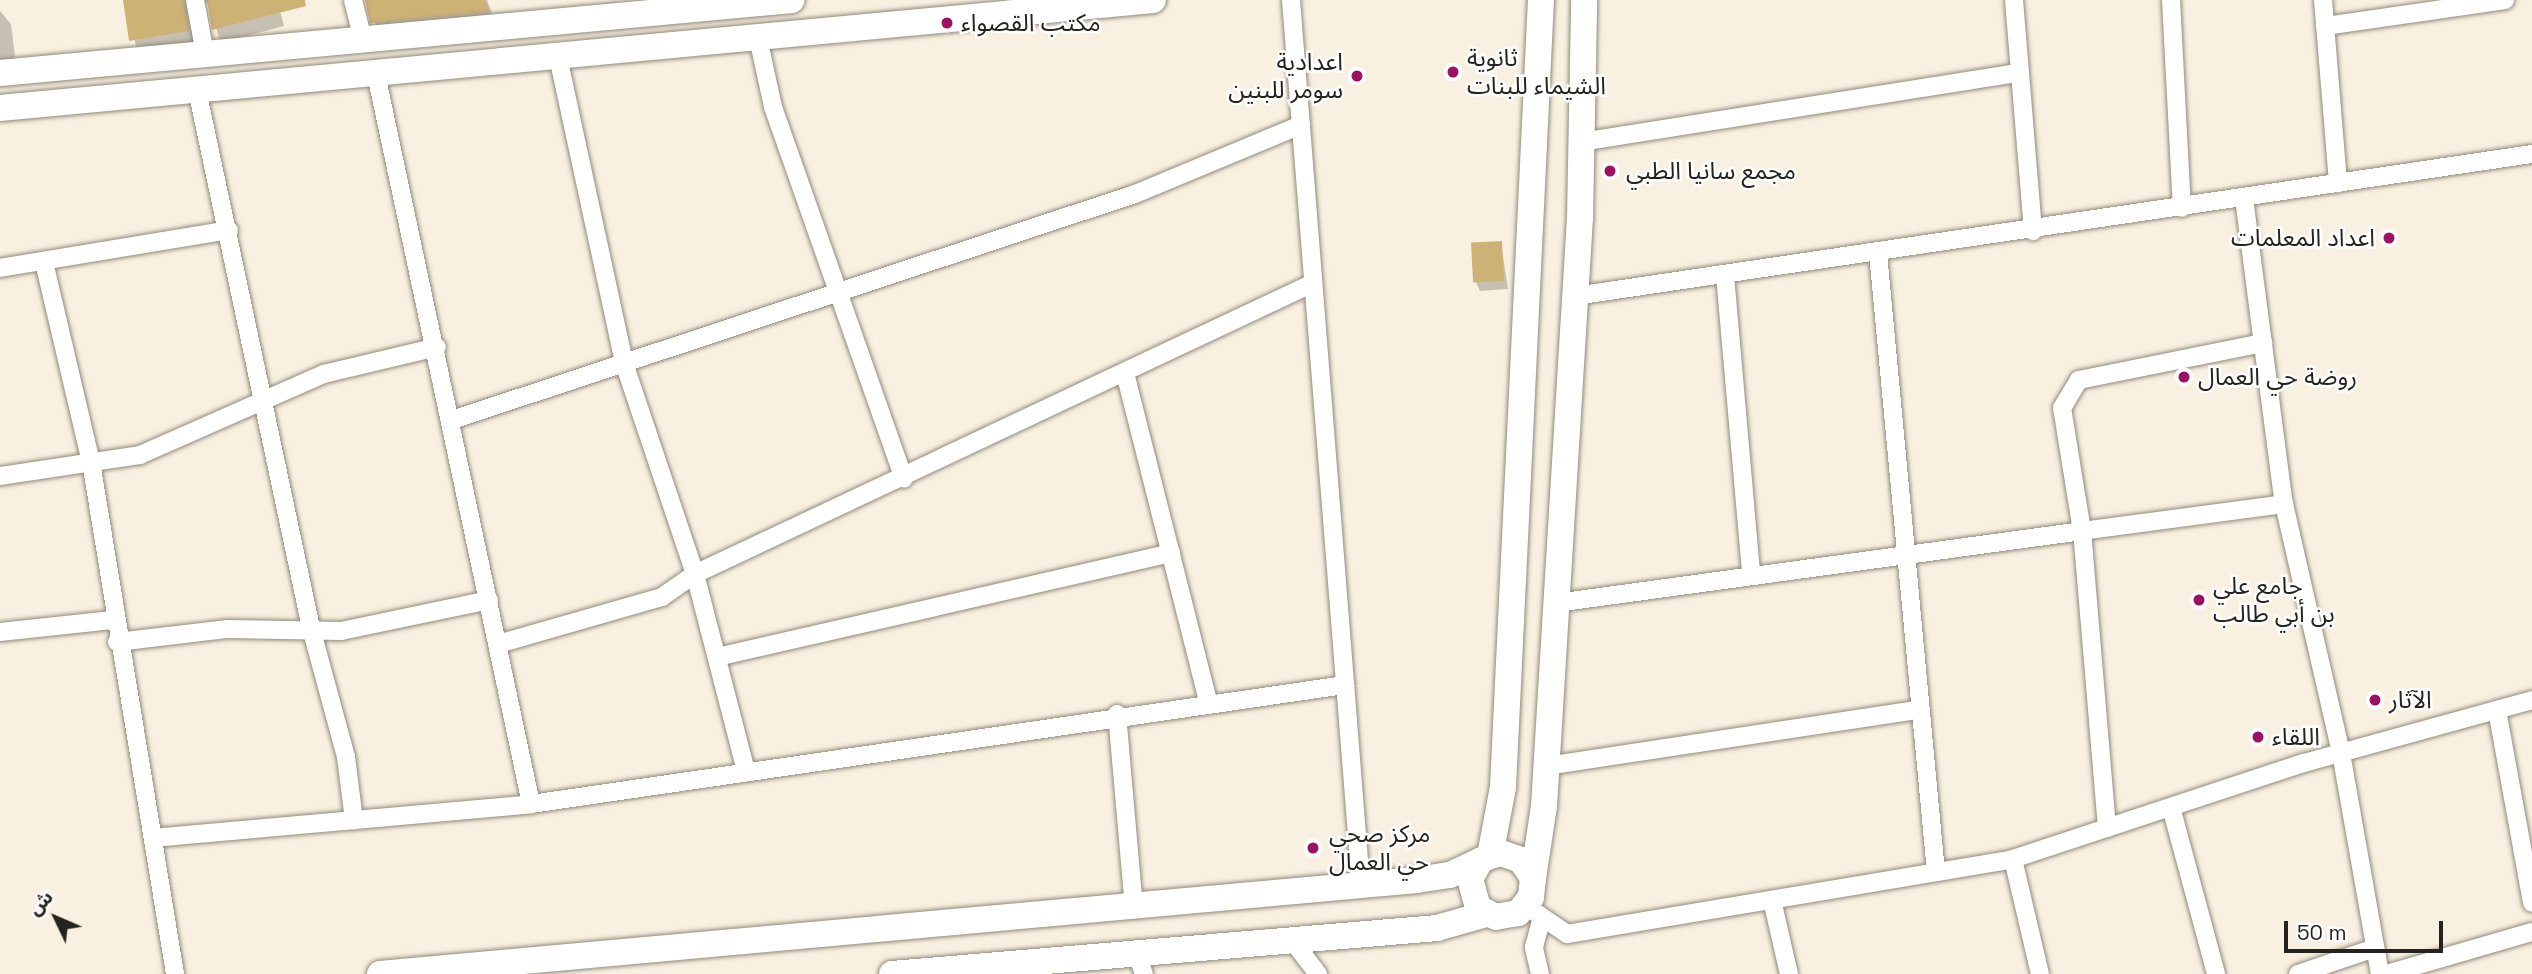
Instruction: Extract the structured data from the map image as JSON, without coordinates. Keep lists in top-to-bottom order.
{
  "places": [
    "مكتب القصواء",
    "ثانوية الشيماء للبنات",
    "اعدادية سومر للبنين",
    "مجمع سانيا الطبي",
    "اعداد المعلمات",
    "روضة حي العمال",
    "جامع علي بن أبي طالب",
    "الآثار",
    "اللقاء",
    "مركز صحي حي العمال"
  ],
  "scale_bar": "50 m",
  "north": "top left"
}
